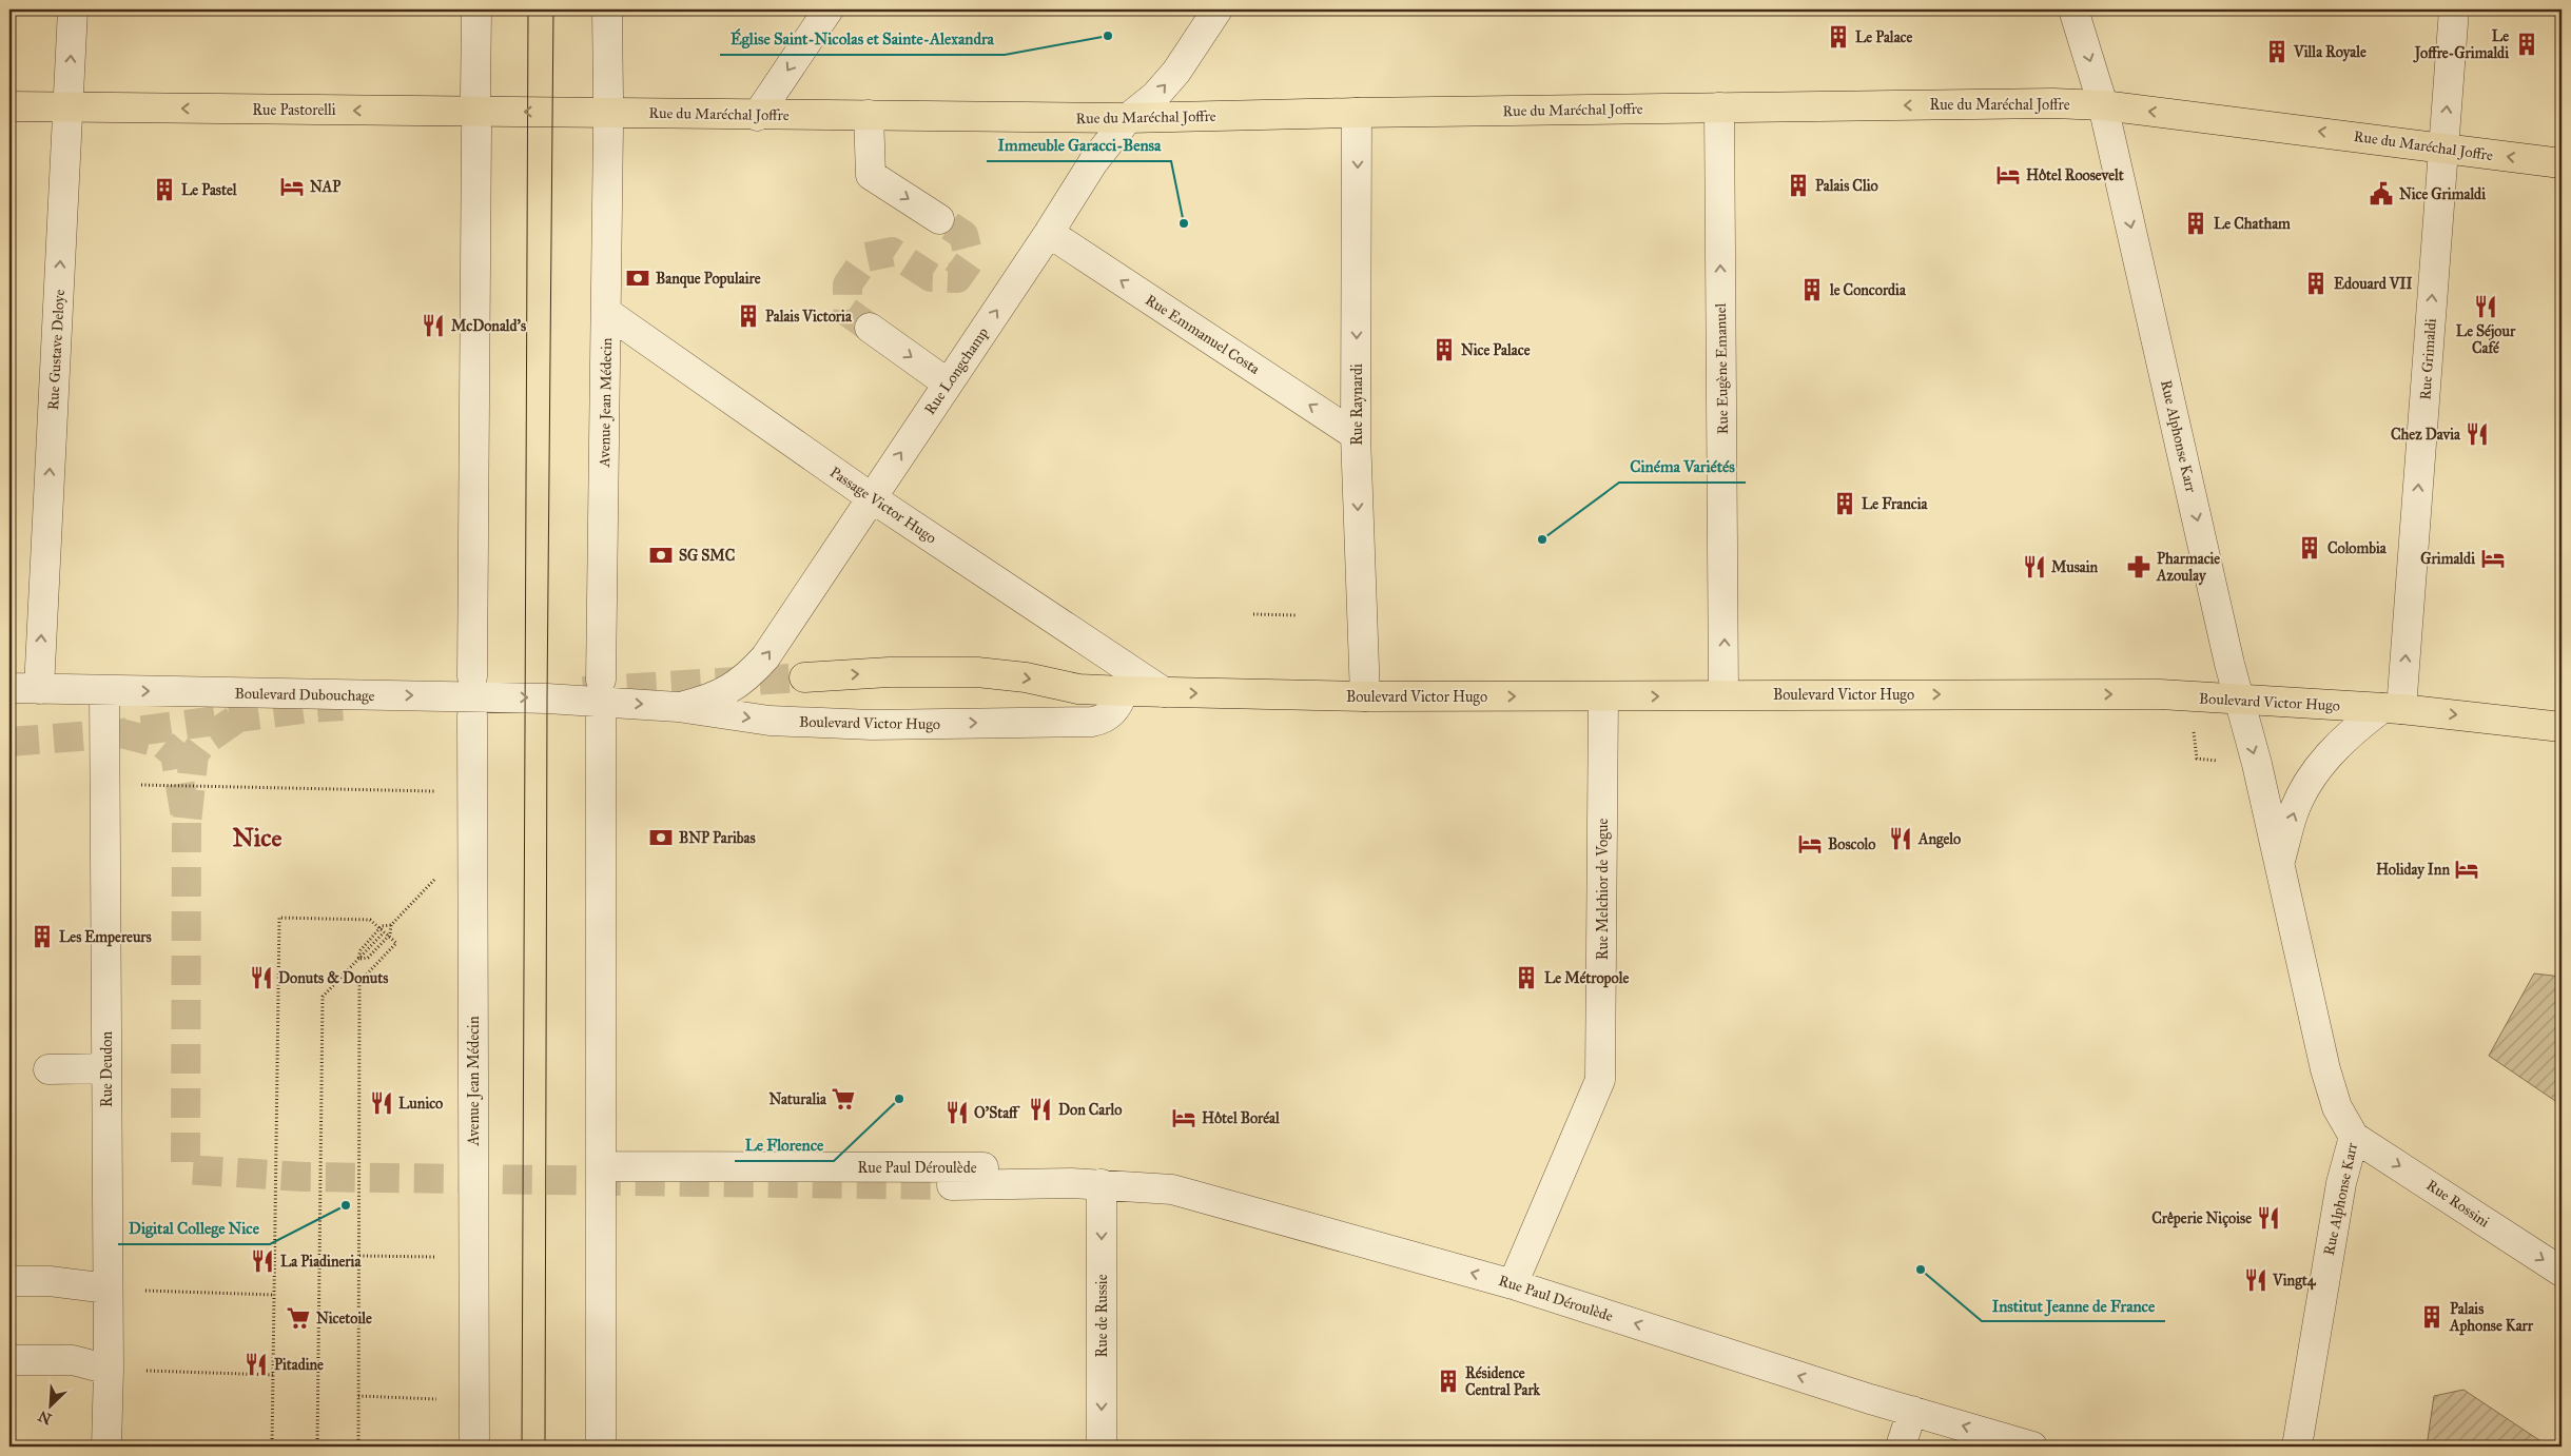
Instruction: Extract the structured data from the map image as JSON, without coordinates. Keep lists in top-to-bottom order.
{
  "streets": {
    "main road": ["Rue du Maréchal Joffre", "Rue Pastorelli", "Boulevard Victor Hugo"],
    "street": [
      "Rue Emmanuel Costa",
      "Rue Gustave Deloye",
      "Rue Grimaldi",
      "Rue Eugène Emanuel",
      "Rue Longchamp",
      "Avenue Jean Médecin",
      "Rue Raynardi",
      "Rue Alphonse Karr",
      "Passage Victor Hugo",
      "Boulevard Dubouchage",
      "Rue Melchior de Vogue",
      "Rue Deudon",
      "Rue Paul Déroulède",
      "Rue Rossini",
      "Rue de Russie"
    ]
  },
  "crossings": [
    ["Rue du Maréchal Joffre", "Rue Pastorelli"],
    ["Rue du Maréchal Joffre", "Rue Grimaldi"],
    ["Rue du Maréchal Joffre", "Rue Eugène Emanuel"],
    ["Rue du Maréchal Joffre", "Rue Longchamp"],
    ["Rue du Maréchal Joffre", "Rue Raynardi"],
    ["Rue du Maréchal Joffre", "Rue Alphonse Karr"],
    ["Rue Pastorelli", "Rue Gustave Deloye"],
    ["Rue Emmanuel Costa", "Rue Longchamp"],
    ["Rue Emmanuel Costa", "Rue Raynardi"],
    ["Rue Gustave Deloye", "Boulevard Dubouchage"],
    ["Rue Grimaldi", "Rue Alphonse Karr"],
    ["Rue Grimaldi", "Boulevard Victor Hugo"],
    ["Rue Eugène Emanuel", "Boulevard Victor Hugo"],
    ["Rue Longchamp", "Passage Victor Hugo"],
    ["Rue Longchamp", "Boulevard Victor Hugo"],
    ["Avenue Jean Médecin", "Passage Victor Hugo"],
    ["Avenue Jean Médecin", "Boulevard Dubouchage"],
    ["Avenue Jean Médecin", "Boulevard Victor Hugo"],
    ["Avenue Jean Médecin", "Rue Paul Déroulède"],
    ["Rue Raynardi", "Boulevard Victor Hugo"],
    ["Rue Alphonse Karr", "Boulevard Victor Hugo"],
    ["Rue Alphonse Karr", "Rue Rossini"],
    ["Passage Victor Hugo", "Boulevard Victor Hugo"],
    ["Boulevard Dubouchage", "Boulevard Victor Hugo"],
    ["Boulevard Dubouchage", "Rue Deudon"],
    ["Boulevard Victor Hugo", "Rue Melchior de Vogue"],
    ["Rue Melchior de Vogue", "Rue Paul Déroulède"],
    ["Rue Paul Déroulède", "Rue de Russie"]
  ],
  "one_way": [
    "Rue du Maréchal Joffre",
    "Rue Pastorelli",
    "Rue Emmanuel Costa",
    "Rue Gustave Deloye",
    "Rue Grimaldi",
    "Rue Eugène Emanuel",
    "Rue Longchamp",
    "Rue Raynardi",
    "Boulevard Dubouchage",
    "Boulevard Victor Hugo",
    "Rue Paul Déroulède",
    "Rue Rossini",
    "Rue de Russie"
  ],
  "districts": ["Nice"],
  "places": {
    "other": [
      "Église Saint-Nicolas et Sainte-Alexandra",
      "Immeuble Garacci-Bensa",
      "Cinéma Variétés",
      "Le Florence",
      "Digital College Nice",
      "Institut Jeanne de France"
    ],
    "building": [
      "Le Palace",
      "Le Joffre-Grimaldi",
      "Villa Royale",
      "Palais Clio",
      "Le Pastel",
      "Le Chatham",
      "Edouard VII",
      "le Concordia",
      "Palais Victoria",
      "Nice Palace",
      "Le Francia",
      "Colombia",
      "Les Empereurs",
      "Le Métropole",
      "Palais Aphonse Karr",
      "Résidence Central Park"
    ],
    "hotel": [
      "Hôtel Roosevelt",
      "NAP",
      "Grimaldi",
      "Boscolo",
      "Holiday Inn",
      "Hôtel Boréal"
    ],
    "public building": ["Nice Grimaldi"],
    "bank": ["Banque Populaire", "SG SMC", "BNP Paribas"],
    "restaurant": [
      "Le Séjour Café",
      "McDonald's",
      "Chez Davia",
      "Musain",
      "Angelo",
      "Donuts & Donuts",
      "Lunico",
      "Don Carlo",
      "O'Staff",
      "Crêperie Niçoise",
      "La Piadineria",
      "Vingt4",
      "Pitadine"
    ],
    "pharmacy": ["Pharmacie Azoulay"],
    "supermarket": ["Naturalia", "Nicetoile"]
  },
  "north": "bottom left"
}
